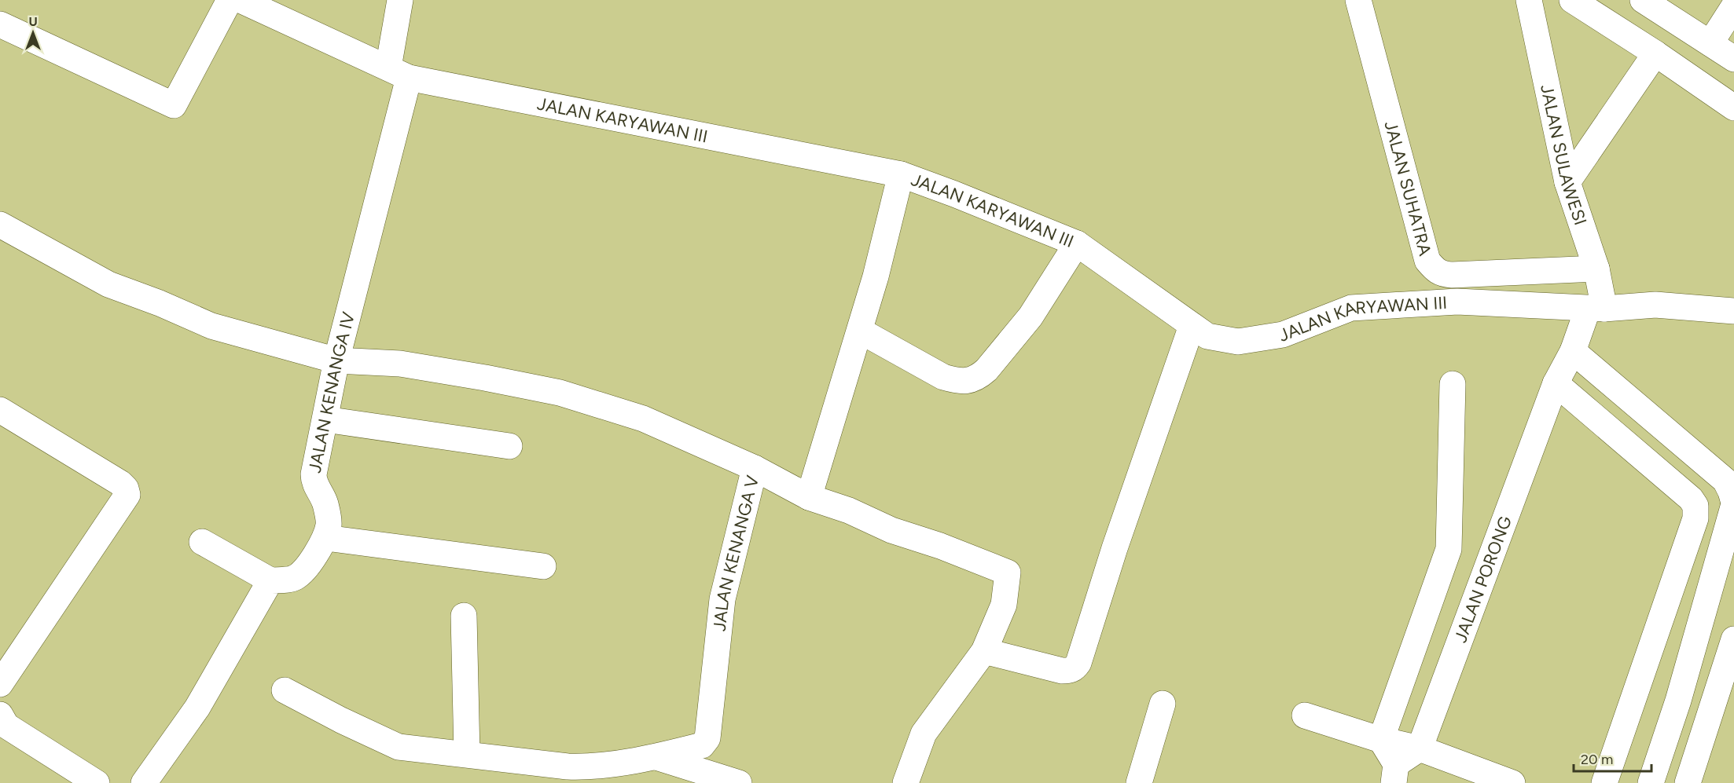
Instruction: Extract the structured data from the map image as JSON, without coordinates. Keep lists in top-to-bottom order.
{
  "streets": {
    "street": [
      "JALAN KARYAWAN III",
      "JALAN SULAWESI",
      "JALAN SUHATRA",
      "JALAN KENANGA IV",
      "JALAN KENANGA V",
      "JALAN PORONG"
    ]
  },
  "crossings": [
    ["JALAN KARYAWAN III", "JALAN SULAWESI"],
    ["JALAN KARYAWAN III", "JALAN KENANGA IV"],
    ["JALAN KARYAWAN III", "JALAN PORONG"],
    ["JALAN SULAWESI", "JALAN SUHATRA"],
    ["JALAN SULAWESI", "JALAN PORONG"]
  ],
  "scale_bar": "20 m",
  "north": "top"
}
